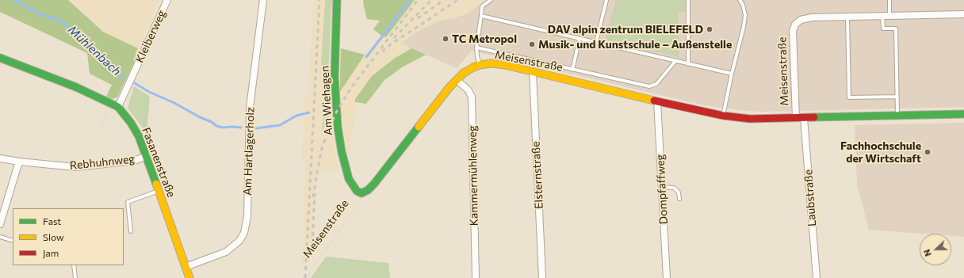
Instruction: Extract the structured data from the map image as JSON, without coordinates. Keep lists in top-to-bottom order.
{
  "streets": {
    "street": [
      "Kleiberweg",
      "Meisenstraße",
      "Am Wiehagen",
      "Am Hartlagerholz",
      "Rebhuhnweg",
      "Fasanenstraße",
      "Elsternstraße",
      "Kammermühlenweg",
      "Dompfaffweg",
      "Laubstraße"
    ]
  },
  "crossings": [
    ["Kleiberweg", "Fasanenstraße"],
    ["Meisenstraße", "Am Wiehagen"],
    ["Meisenstraße", "Elsternstraße"],
    ["Meisenstraße", "Dompfaffweg"],
    ["Meisenstraße", "Laubstraße"],
    ["Am Hartlagerholz", "Fasanenstraße"],
    ["Rebhuhnweg", "Fasanenstraße"]
  ],
  "water": ["Mühlenbach"],
  "places": [
    "DAV alpin zentrum BIELEFELD",
    "TC Metropol",
    "Musik- und Kunstschule – Außenstelle",
    "Fachhochschule der Wirtschaft"
  ],
  "legend": ["Fast", "Slow", "Jam"],
  "north": "left"
}
